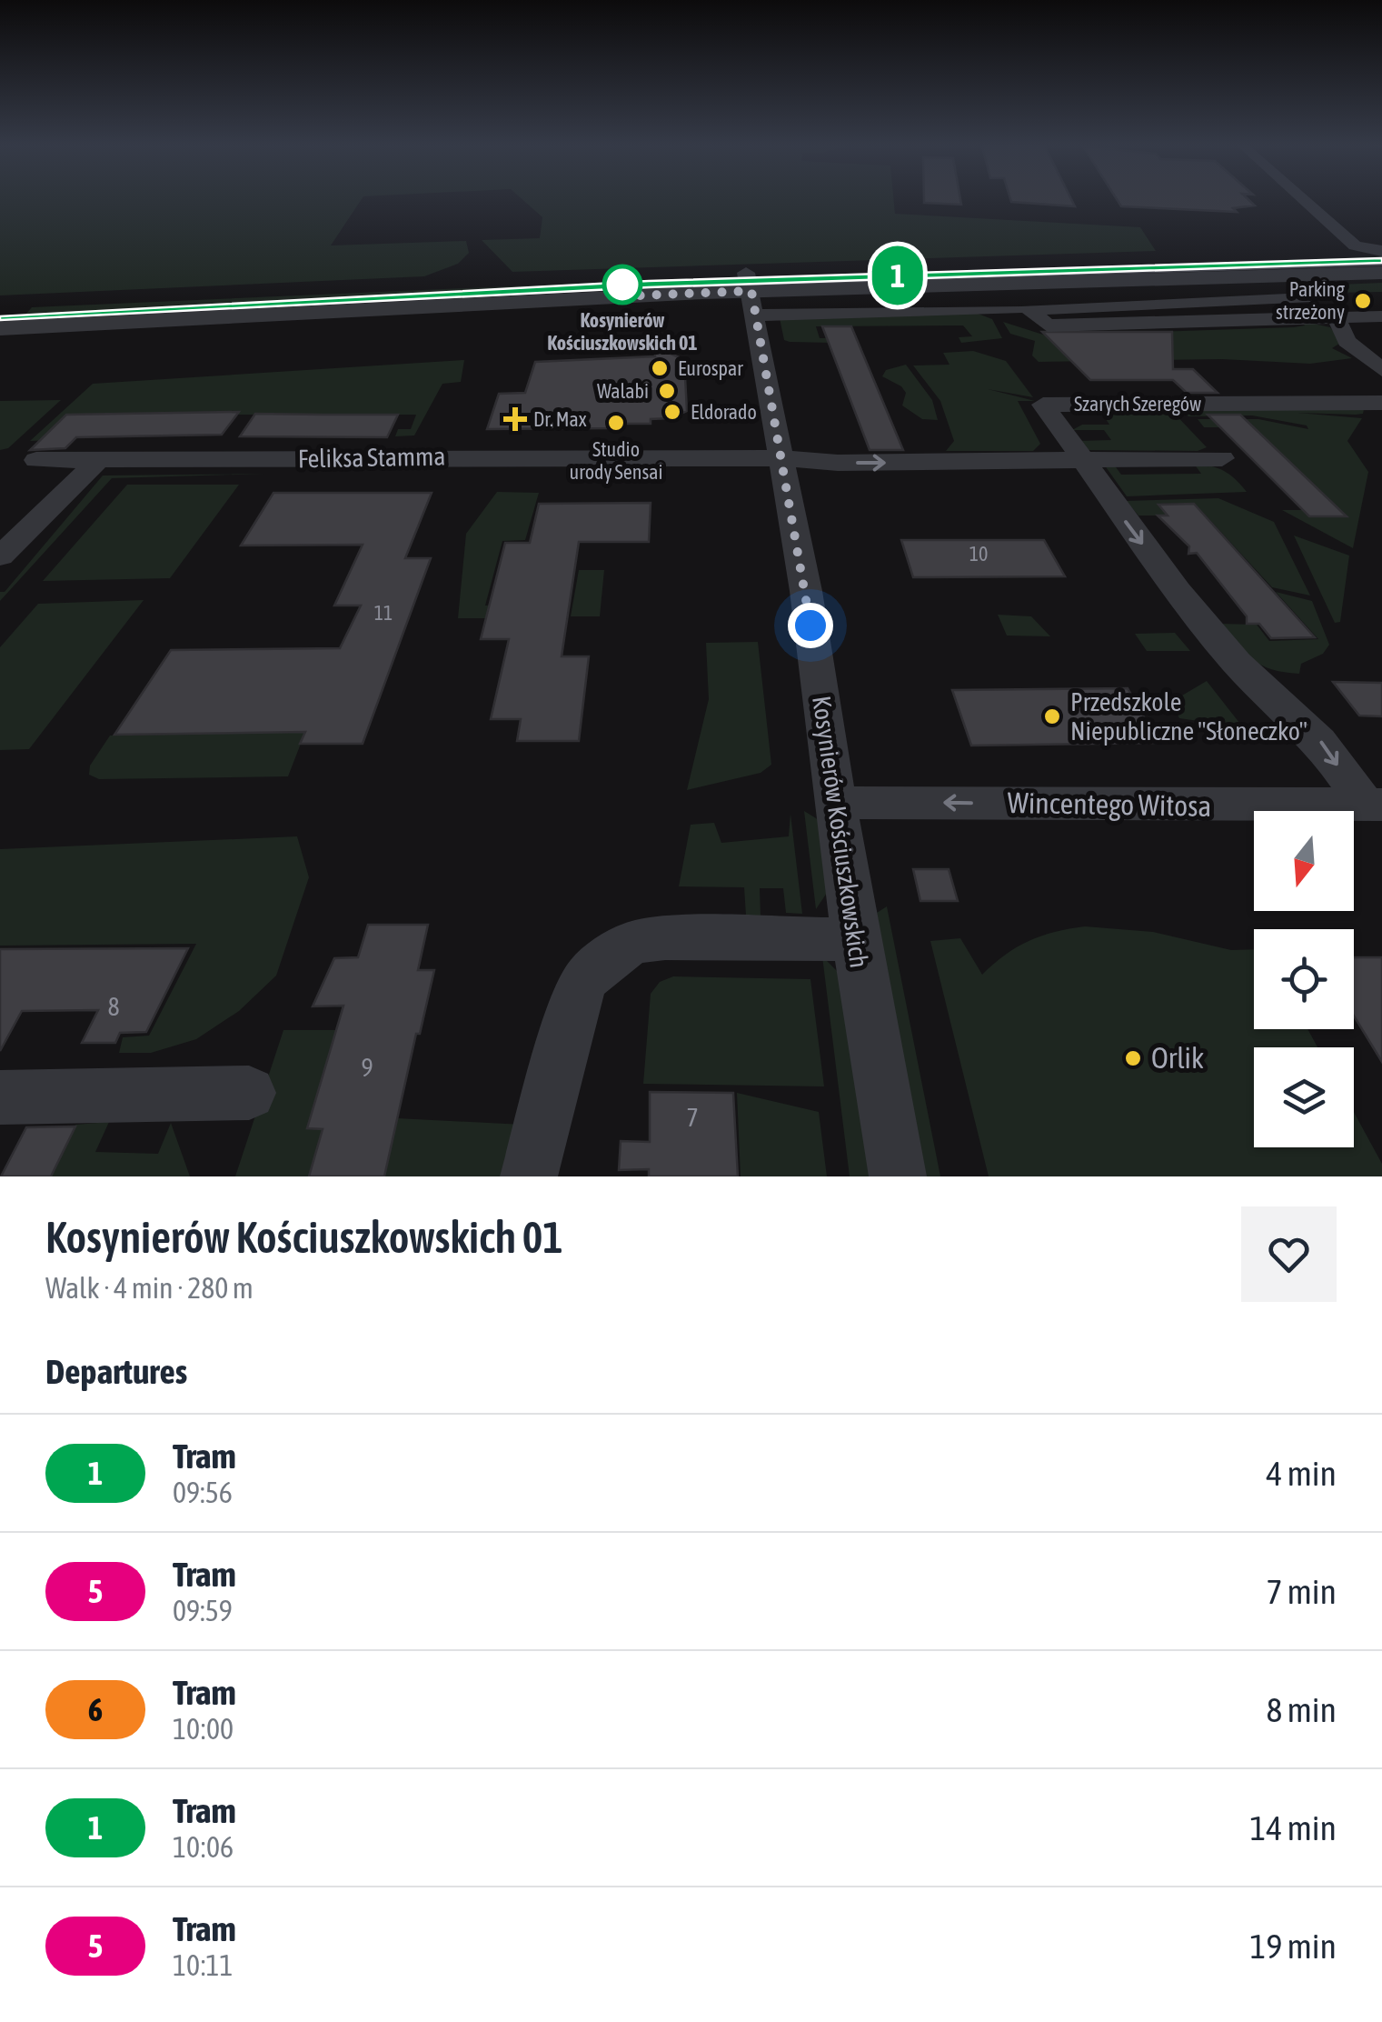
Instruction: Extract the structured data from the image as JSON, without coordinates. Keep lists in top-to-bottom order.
{
  "streets": {
    "street": [
      "Szarych Szeregów",
      "Feliksa Stamma",
      "Wincentego Witosa",
      "Kosynierów Kościuszkowskich"
    ]
  },
  "crossings": [
    ["Feliksa Stamma", "Kosynierów Kościuszkowskich"],
    ["Wincentego Witosa", "Kosynierów Kościuszkowskich"]
  ],
  "one_way": ["Wincentego Witosa"],
  "places": {
    "other": [
      "Kosynierów Kościuszkowskich 01",
      "Parking strzeżony",
      "Eurospar",
      "Walabi",
      "Eldorado",
      "Studio urody Sensai",
      "Przedszkole Niepubliczne \"Słoneczko\"",
      "Orlik"
    ],
    "health": ["Dr. Max"]
  },
  "lines": ["tram line 1"],
  "house_numbers": [
    "10",
    "11",
    "8",
    "9",
    "7"
  ],
  "north": "bottom",
  "page": {
    "on_map": "1",
    "heading": [
      ["Kosynierów Kościuszkowskich 01", "Walk · 4 min · 280 m"],
      "Departures"
    ],
    "list": [
      {
        "mark": "1",
        "name": "Tram",
        "note": "09:56",
        "value": "4 min"
      },
      {
        "mark": "5",
        "name": "Tram",
        "note": "09:59",
        "value": "7 min"
      },
      {
        "mark": "6",
        "name": "Tram",
        "note": "10:00",
        "value": "8 min"
      },
      {
        "mark": "1",
        "name": "Tram",
        "note": "10:06",
        "value": "14 min"
      },
      {
        "mark": "5",
        "name": "Tram",
        "note": "10:11",
        "value": "19 min"
      }
    ]
  }
}
